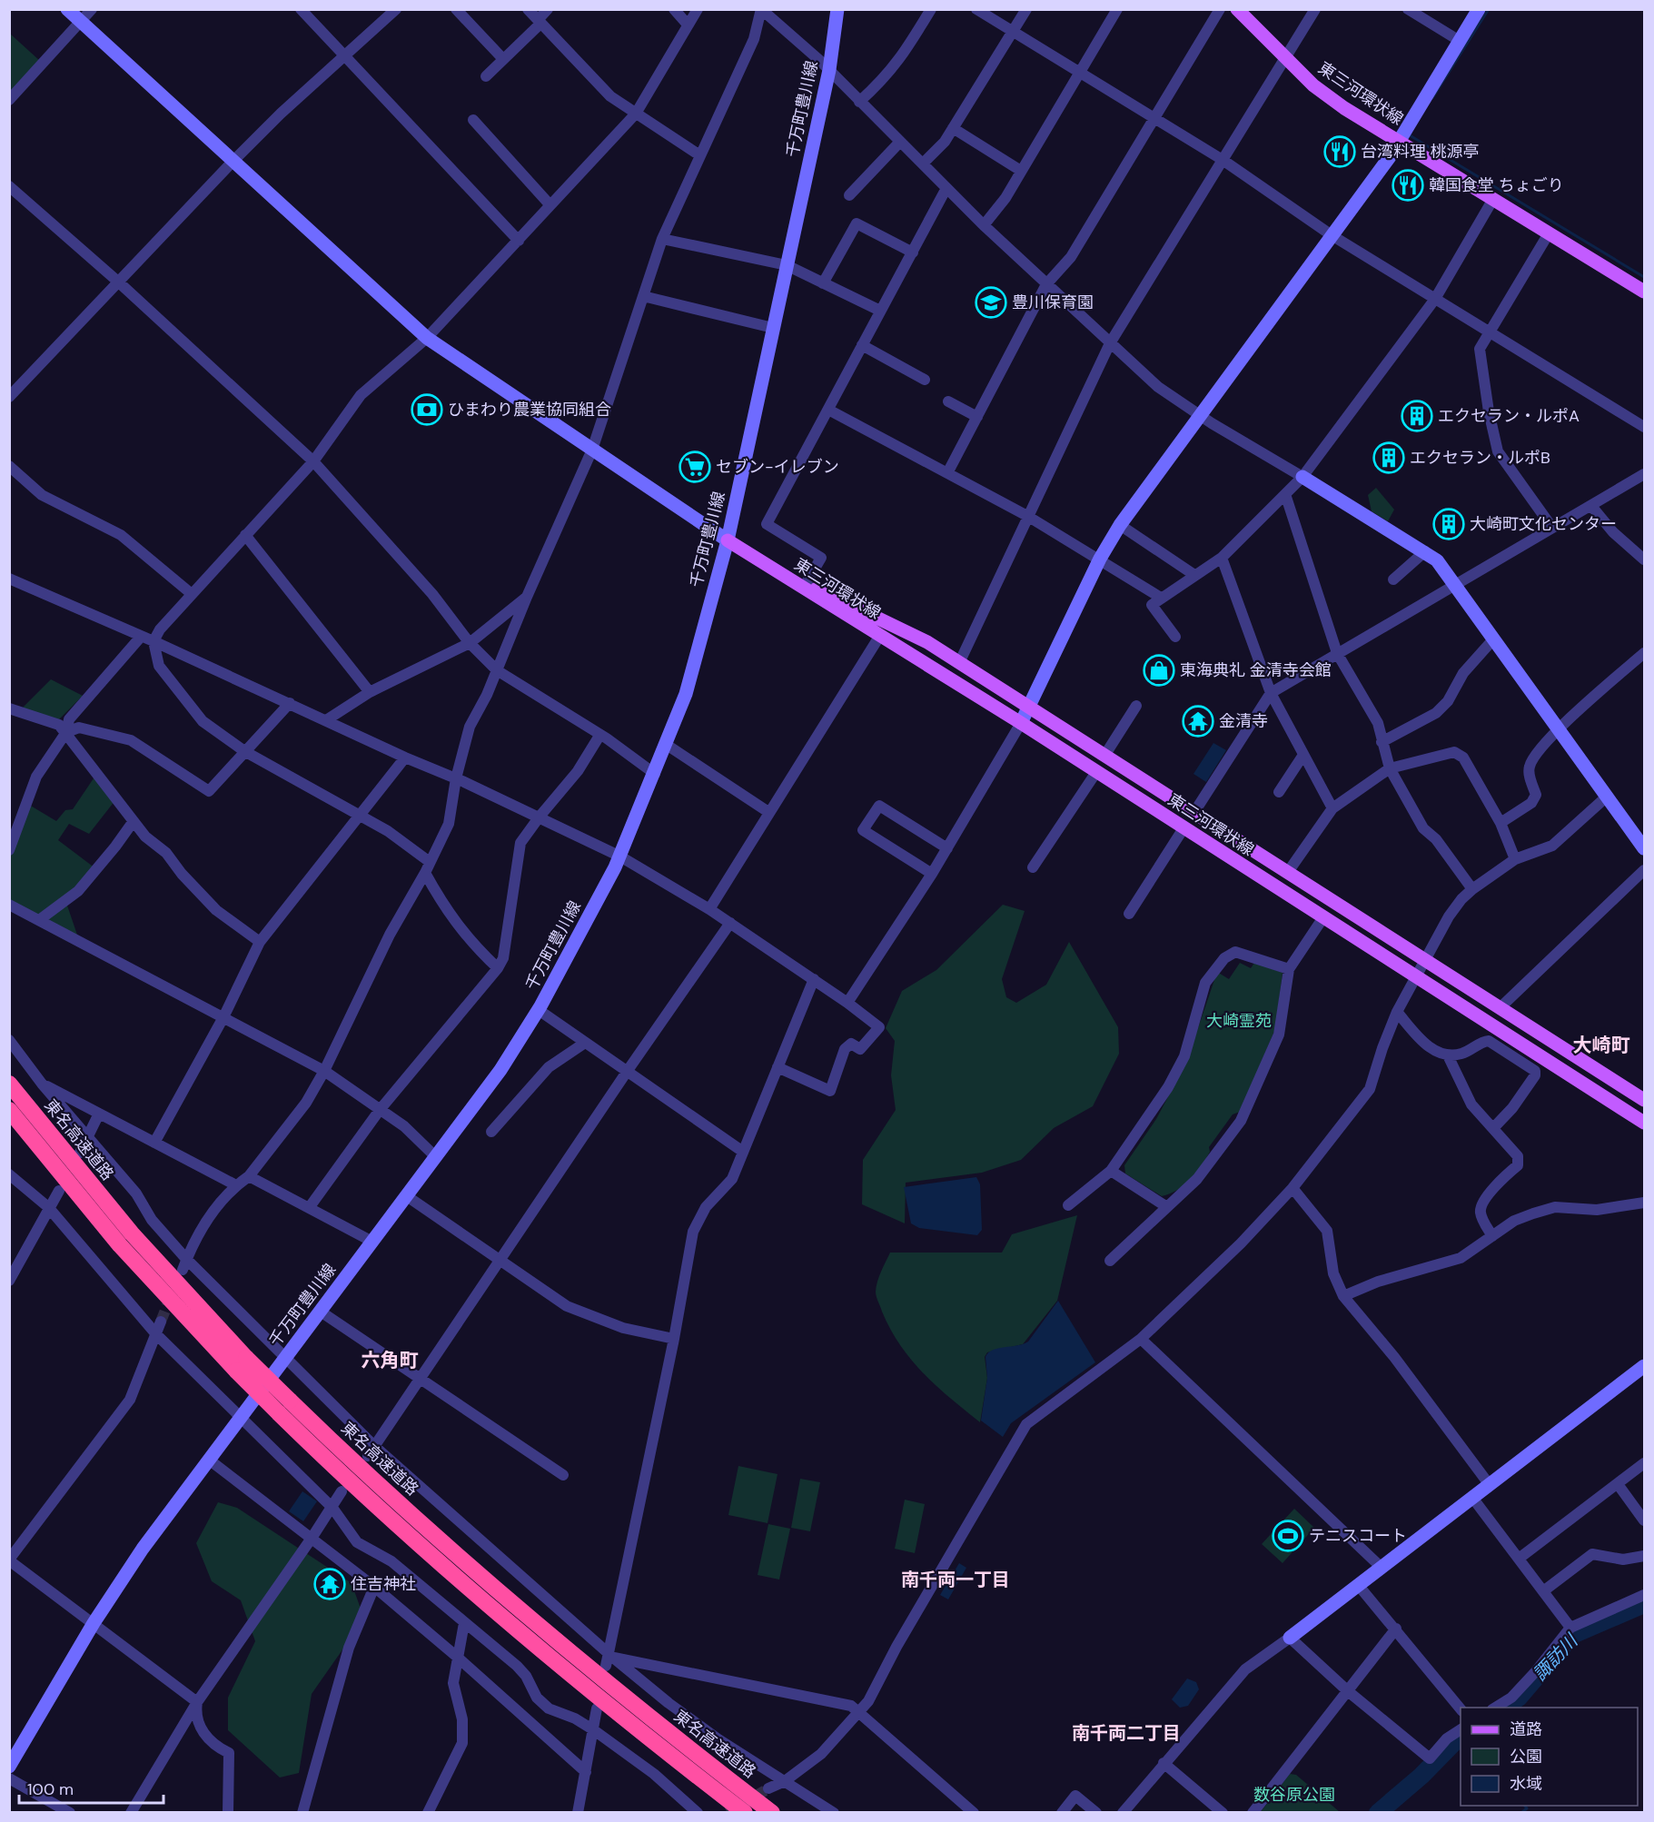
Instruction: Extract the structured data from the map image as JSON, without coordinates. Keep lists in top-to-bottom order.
{
  "streets": {
    "highway": ["東名高速道路"],
    "main road": ["東三河環状線"],
    "street": ["千万町豊川線"]
  },
  "crossings": [
    ["東三河環状線", "千万町豊川線"]
  ],
  "districts": [
    "大崎町",
    "六角町",
    "南千両一丁目",
    "南千両二丁目"
  ],
  "water": ["諏訪川"],
  "parks": ["大崎霊苑", "数谷原公園"],
  "places": {
    "restaurant": ["台湾料理 桃源亭", "韓国食堂 ちょごり"],
    "school or university": ["豊川保育園"],
    "bank": ["ひまわり農業協同組合"],
    "building": ["エクセラン・ルポA", "エクセラン・ルポB", "大崎町文化センター"],
    "supermarket": ["セブン-イレブン"],
    "shop": ["東海典礼 金清寺会館"],
    "temple": ["金清寺", "住吉神社"],
    "sports": ["テニスコート"]
  },
  "legend": ["道路", "公園", "水域"],
  "scale_bar": "100 m"
}
